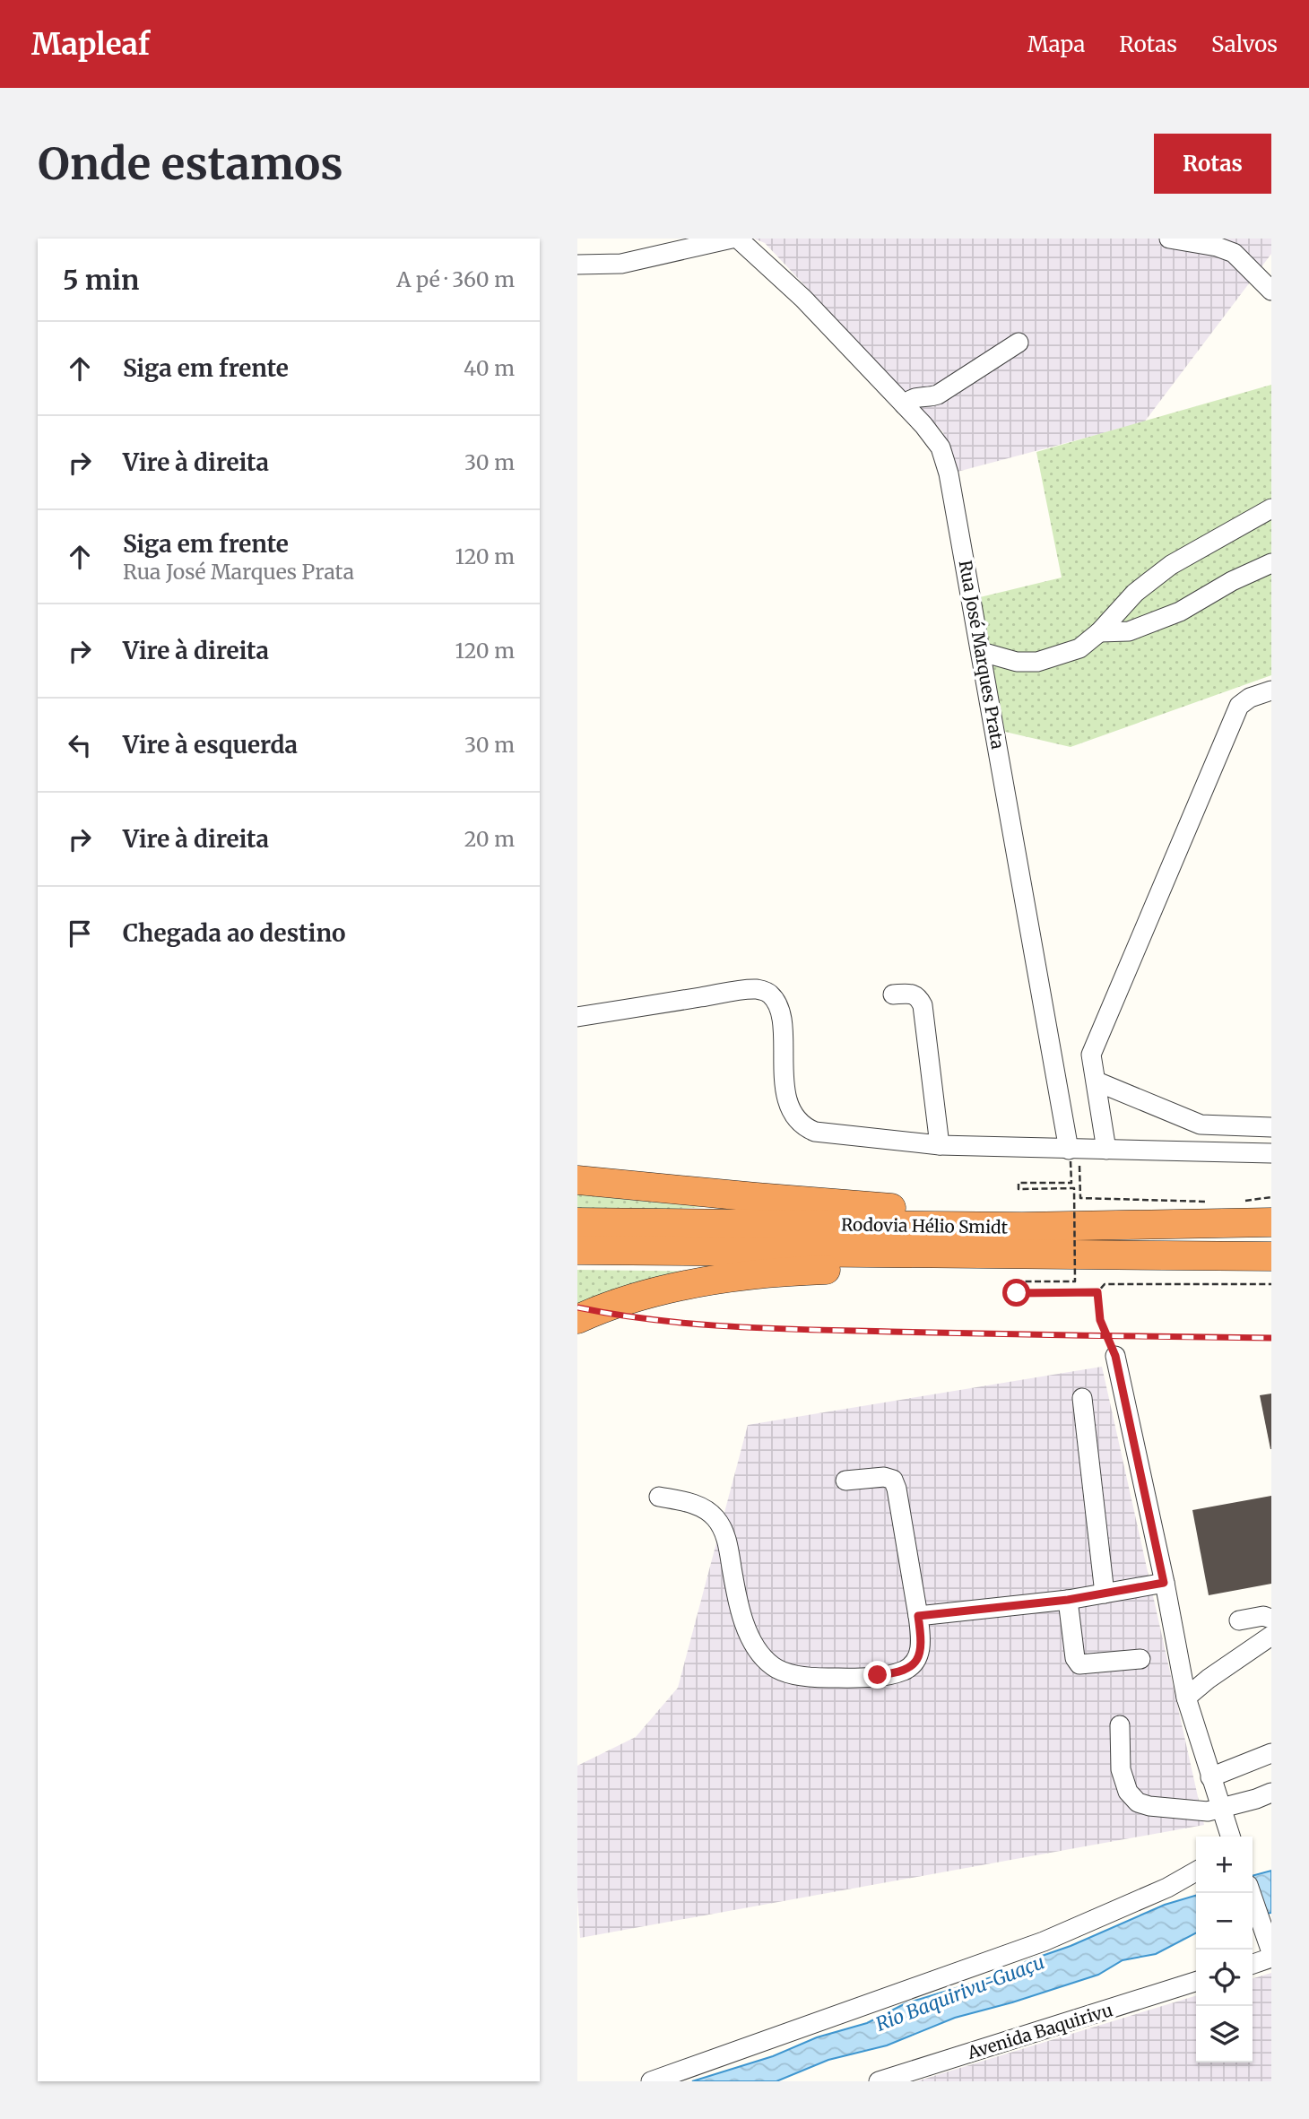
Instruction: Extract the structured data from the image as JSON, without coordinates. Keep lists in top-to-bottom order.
{
  "streets": {
    "highway": ["Rodovia Hélio Smidt"],
    "street": ["Rua José Marques Prata", "Avenida Baquirivu"]
  },
  "water": ["Rio Baquirivu-Guaçu"],
  "page": {
    "header": "Mapleaf",
    "nav": ["Mapa", "Rotas", "Salvos"],
    "buttons": "Rotas",
    "title": "Onde estamos",
    "heading": ["5 min", "A pé · 360 m"],
    "list": [
      ["Siga em frente", "40 m"],
      ["Vire à direita", "30 m"],
      ["Siga em frente", "Rua José Marques Prata", "120 m"],
      ["Vire à direita", "120 m"],
      ["Vire à esquerda", "30 m"],
      ["Vire à direita", "20 m"],
      "Chegada ao destino"
    ],
    "map_buttons": ["+", "−"]
  }
}
